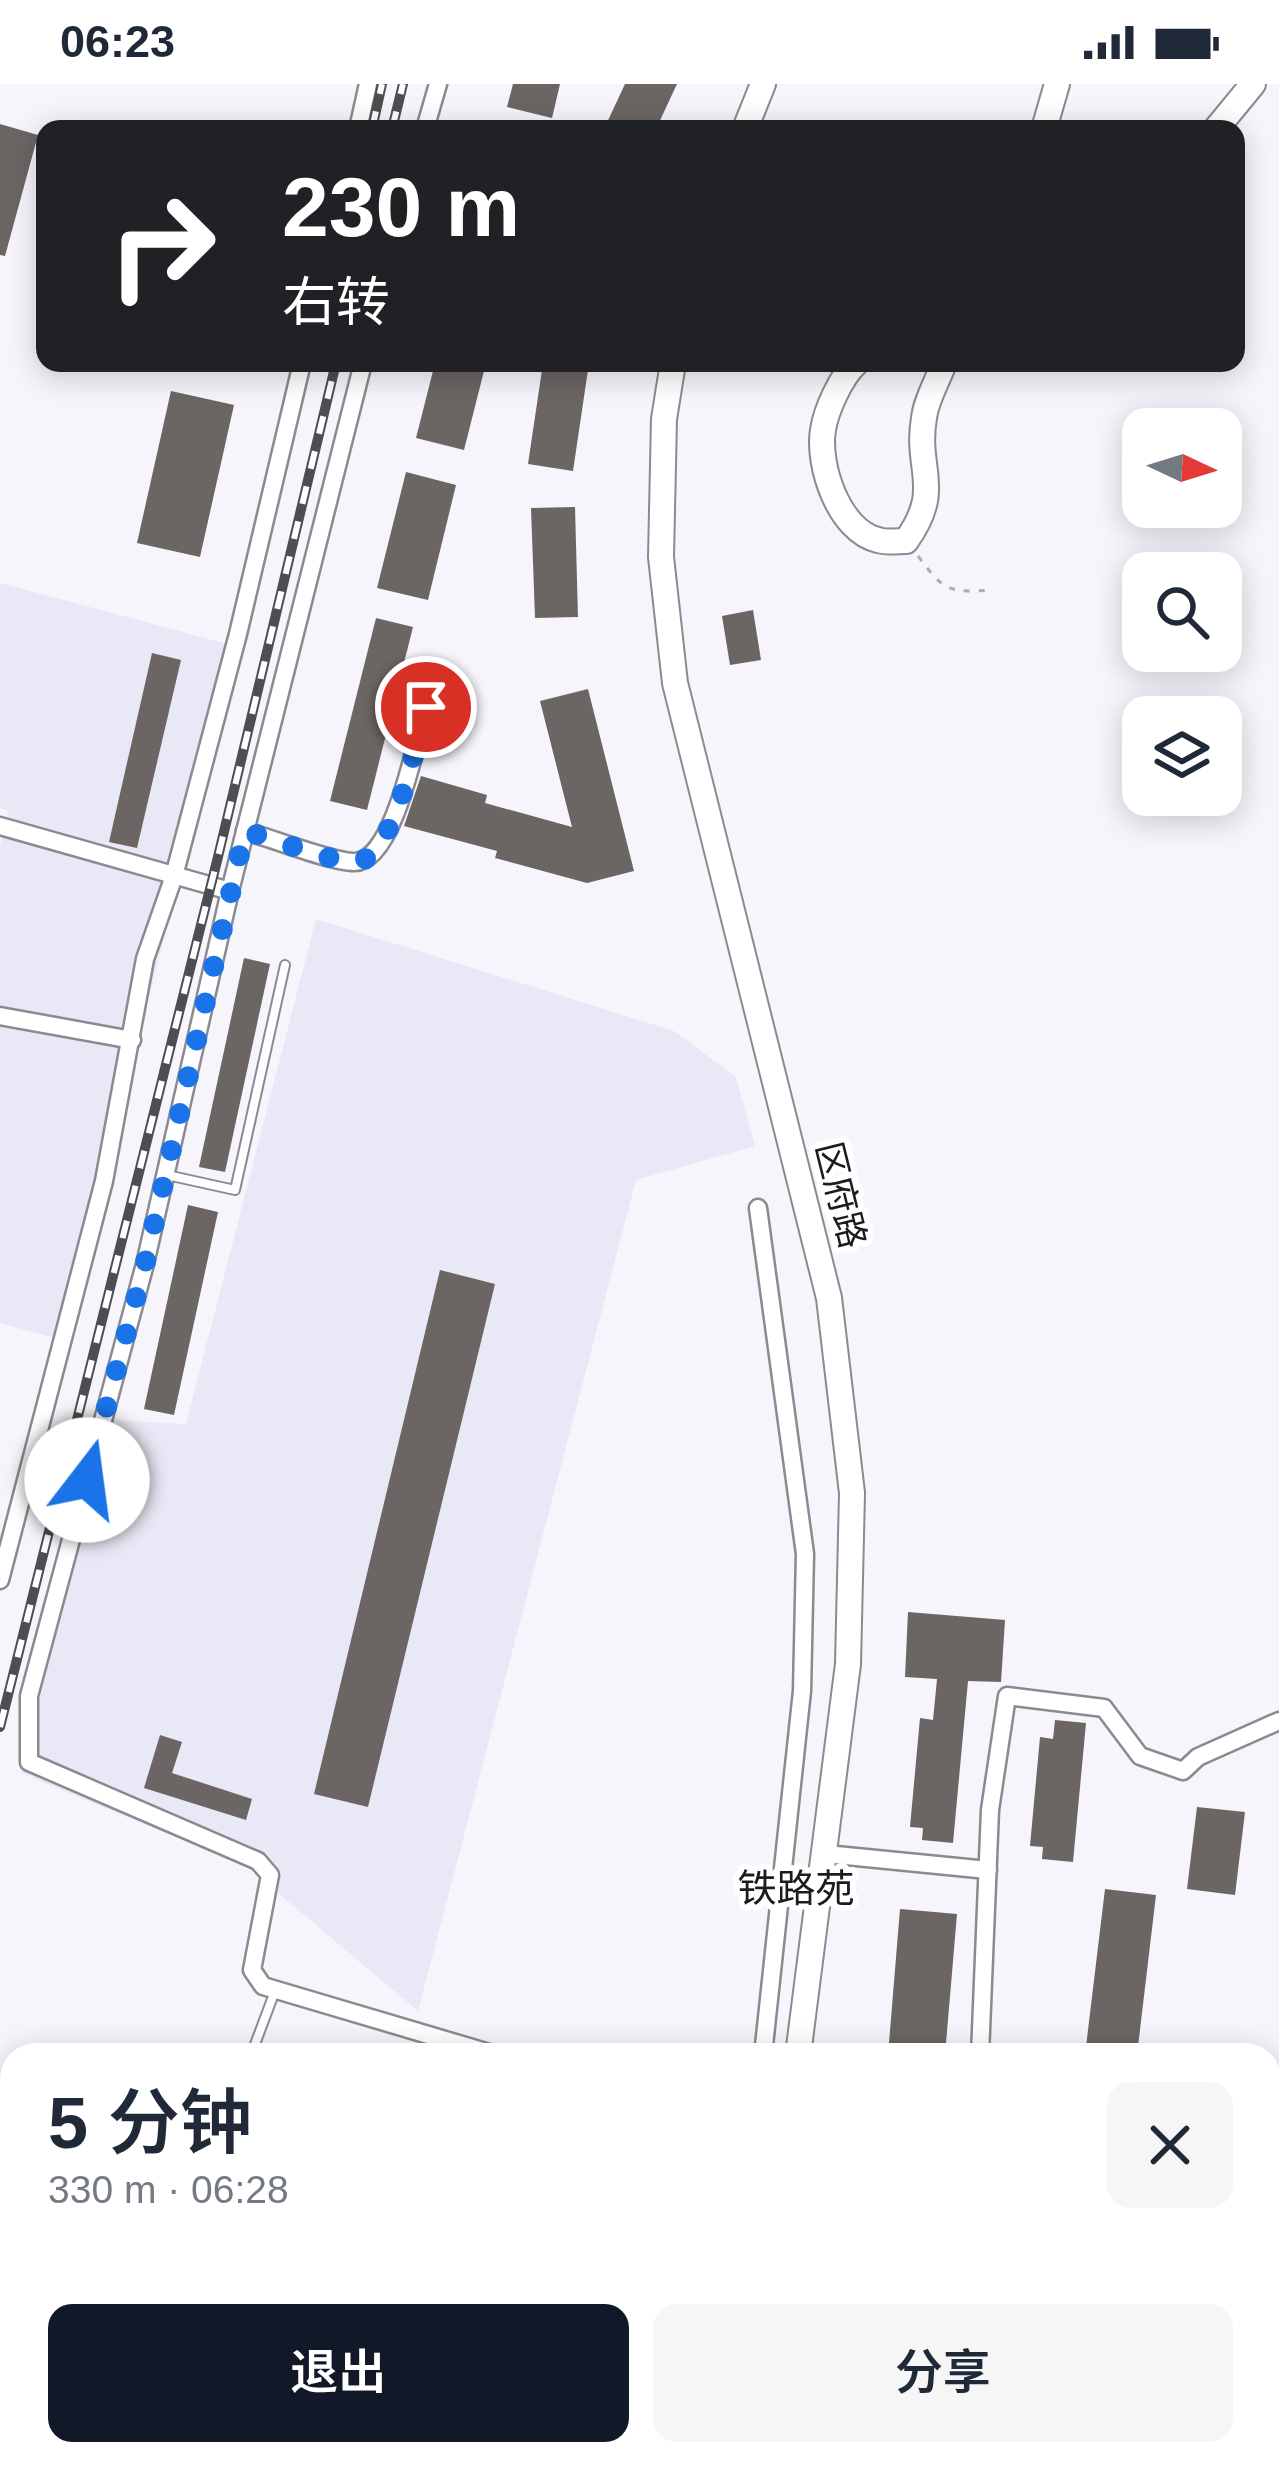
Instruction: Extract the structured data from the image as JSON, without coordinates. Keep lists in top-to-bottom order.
{
  "streets": {
    "main road": ["区府路"]
  },
  "districts": ["铁路苑"],
  "north": "right",
  "page": {
    "status": "06:23",
    "turn": ["230 m", "右转"],
    "heading": ["5 分钟", "330 m · 06:28"],
    "buttons": ["退出", "分享"]
  }
}
